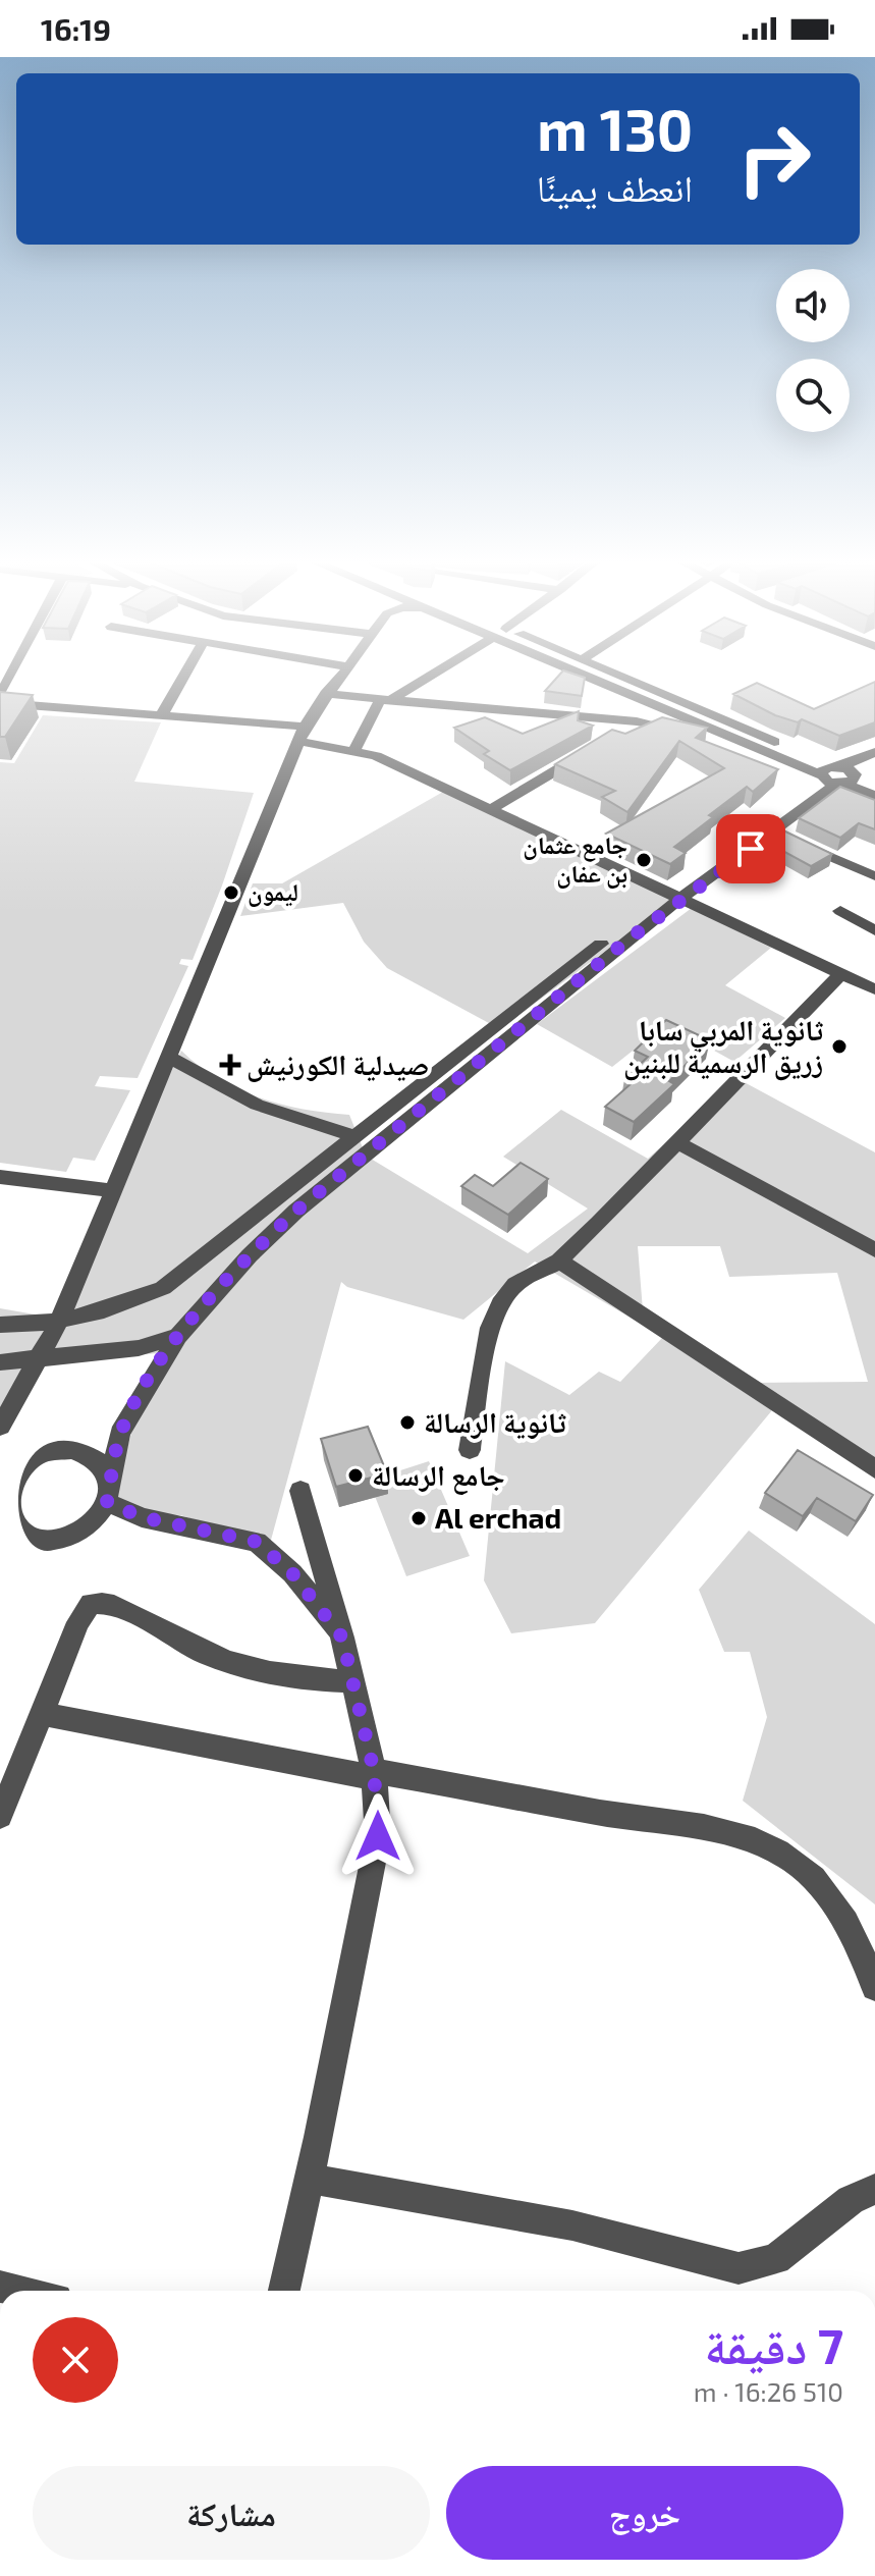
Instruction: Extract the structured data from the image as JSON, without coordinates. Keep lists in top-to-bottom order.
{
  "places": {
    "other": [
      "جامع عثمان بن عفان",
      "ليمون",
      "ثانوية المربي سابا زريق الرسمية للبنين",
      "ثانوية الرسالة",
      "جامع الرسالة",
      "Al erchad"
    ],
    "health": ["صيدلية الكورنيش"]
  },
  "page": {
    "status": "16:19",
    "turn": ["130 m", "انعطف يمينًا"],
    "heading": ["7 دقيقة", "510 m · 16:26"],
    "buttons": ["خروج", "مشاركة"]
  }
}
